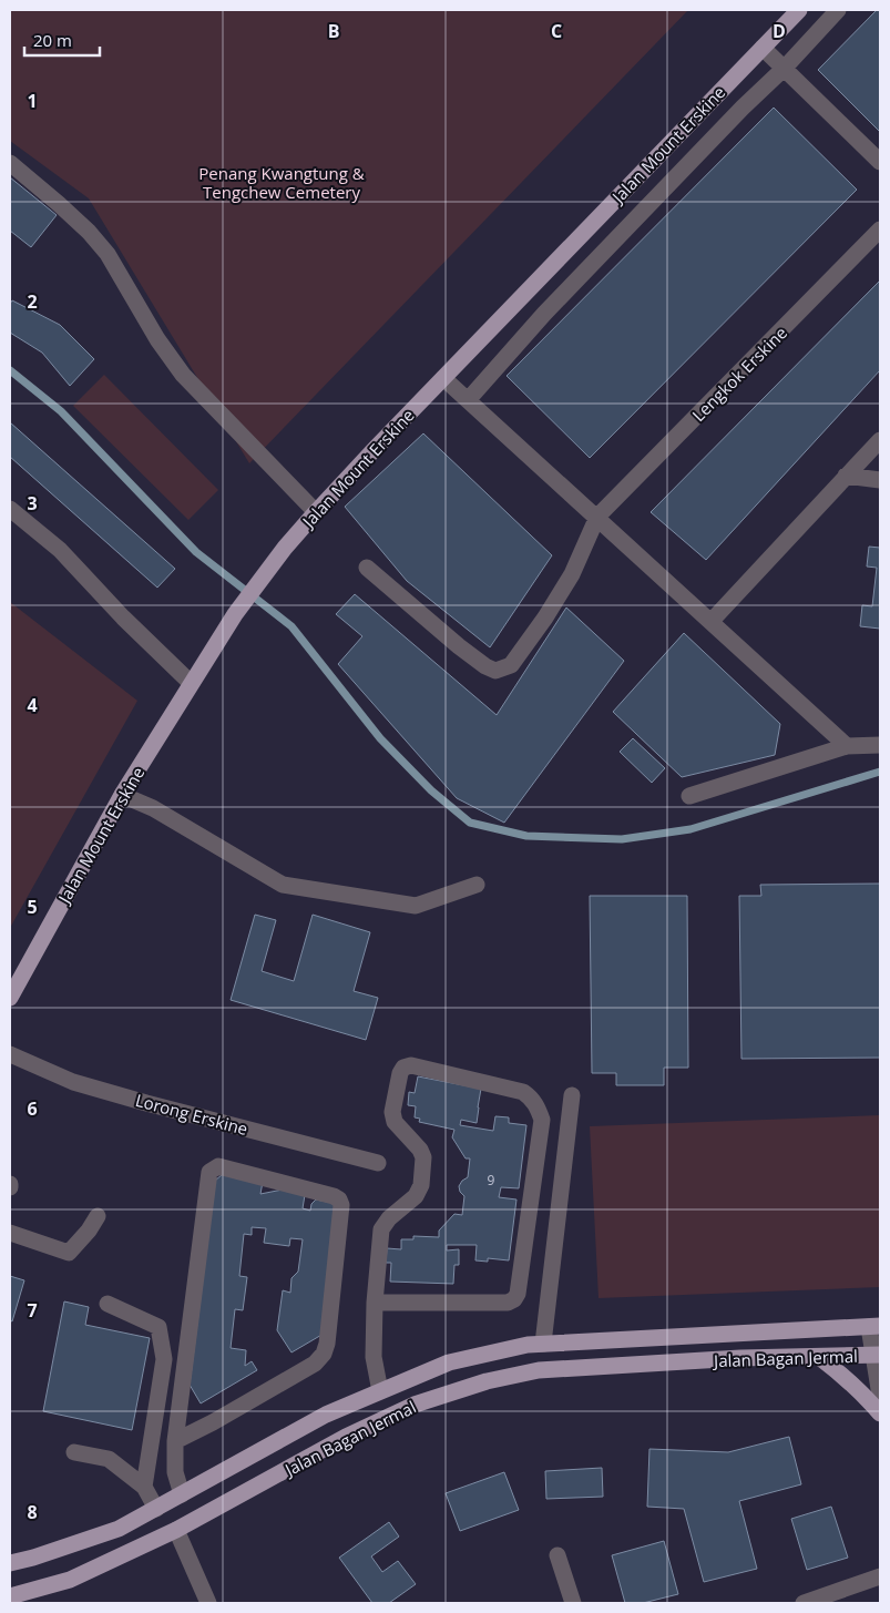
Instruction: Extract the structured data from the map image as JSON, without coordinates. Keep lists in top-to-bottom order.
{
  "streets": {
    "main road": ["Jalan Mount Erskine", "Jalan Bagan Jermal"],
    "street": ["Lengkok Erskine", "Lorong Erskine"]
  },
  "parks": ["Penang Kwangtung & Tengchew Cemetery"],
  "house_numbers": ["9"],
  "scale_bar": "20 m",
  "grid": {
    "columns": ["B", "C", "D"],
    "rows": [
      "1",
      "2",
      "3",
      "4",
      "5",
      "6",
      "7",
      "8"
    ]
  }
}
